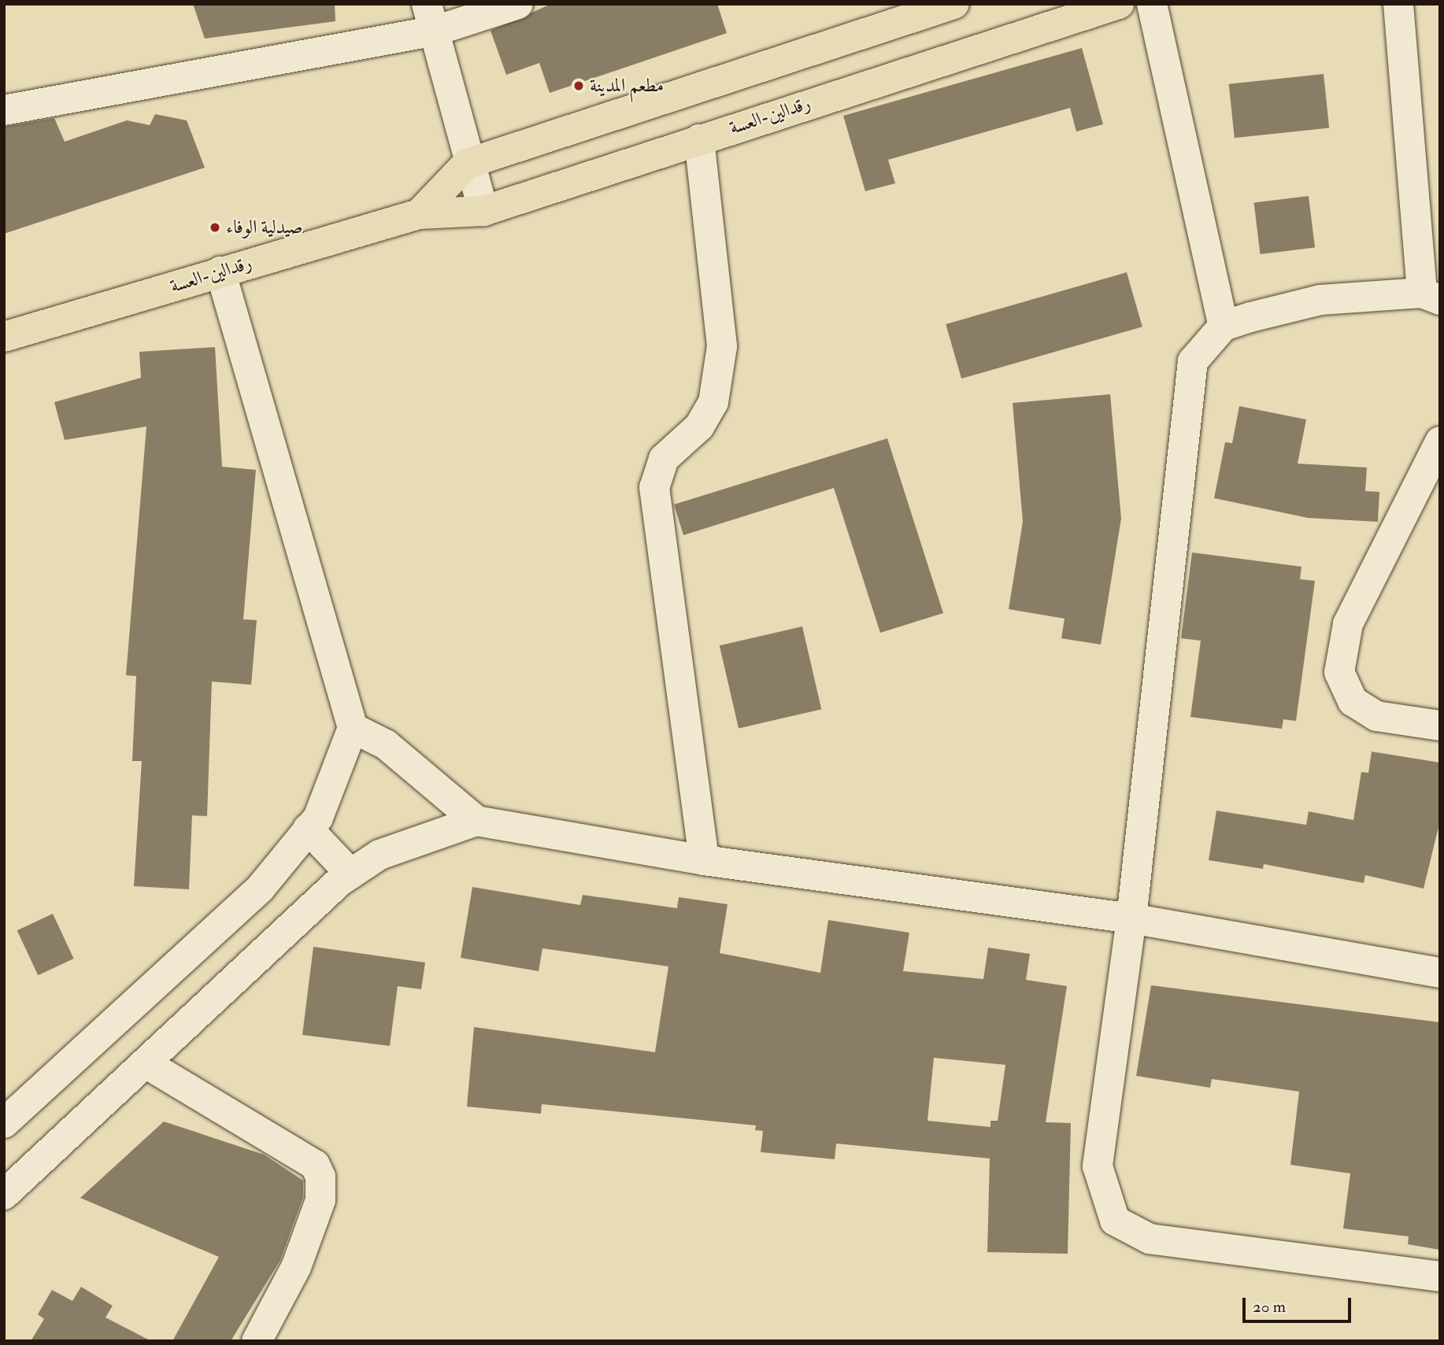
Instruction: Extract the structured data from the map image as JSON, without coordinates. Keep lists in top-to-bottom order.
{
  "streets": {
    "main road": ["رقدالين-العسة"]
  },
  "places": ["مطعم المدينة", "صيدلية الوفاء"],
  "scale_bar": "20 m"
}
